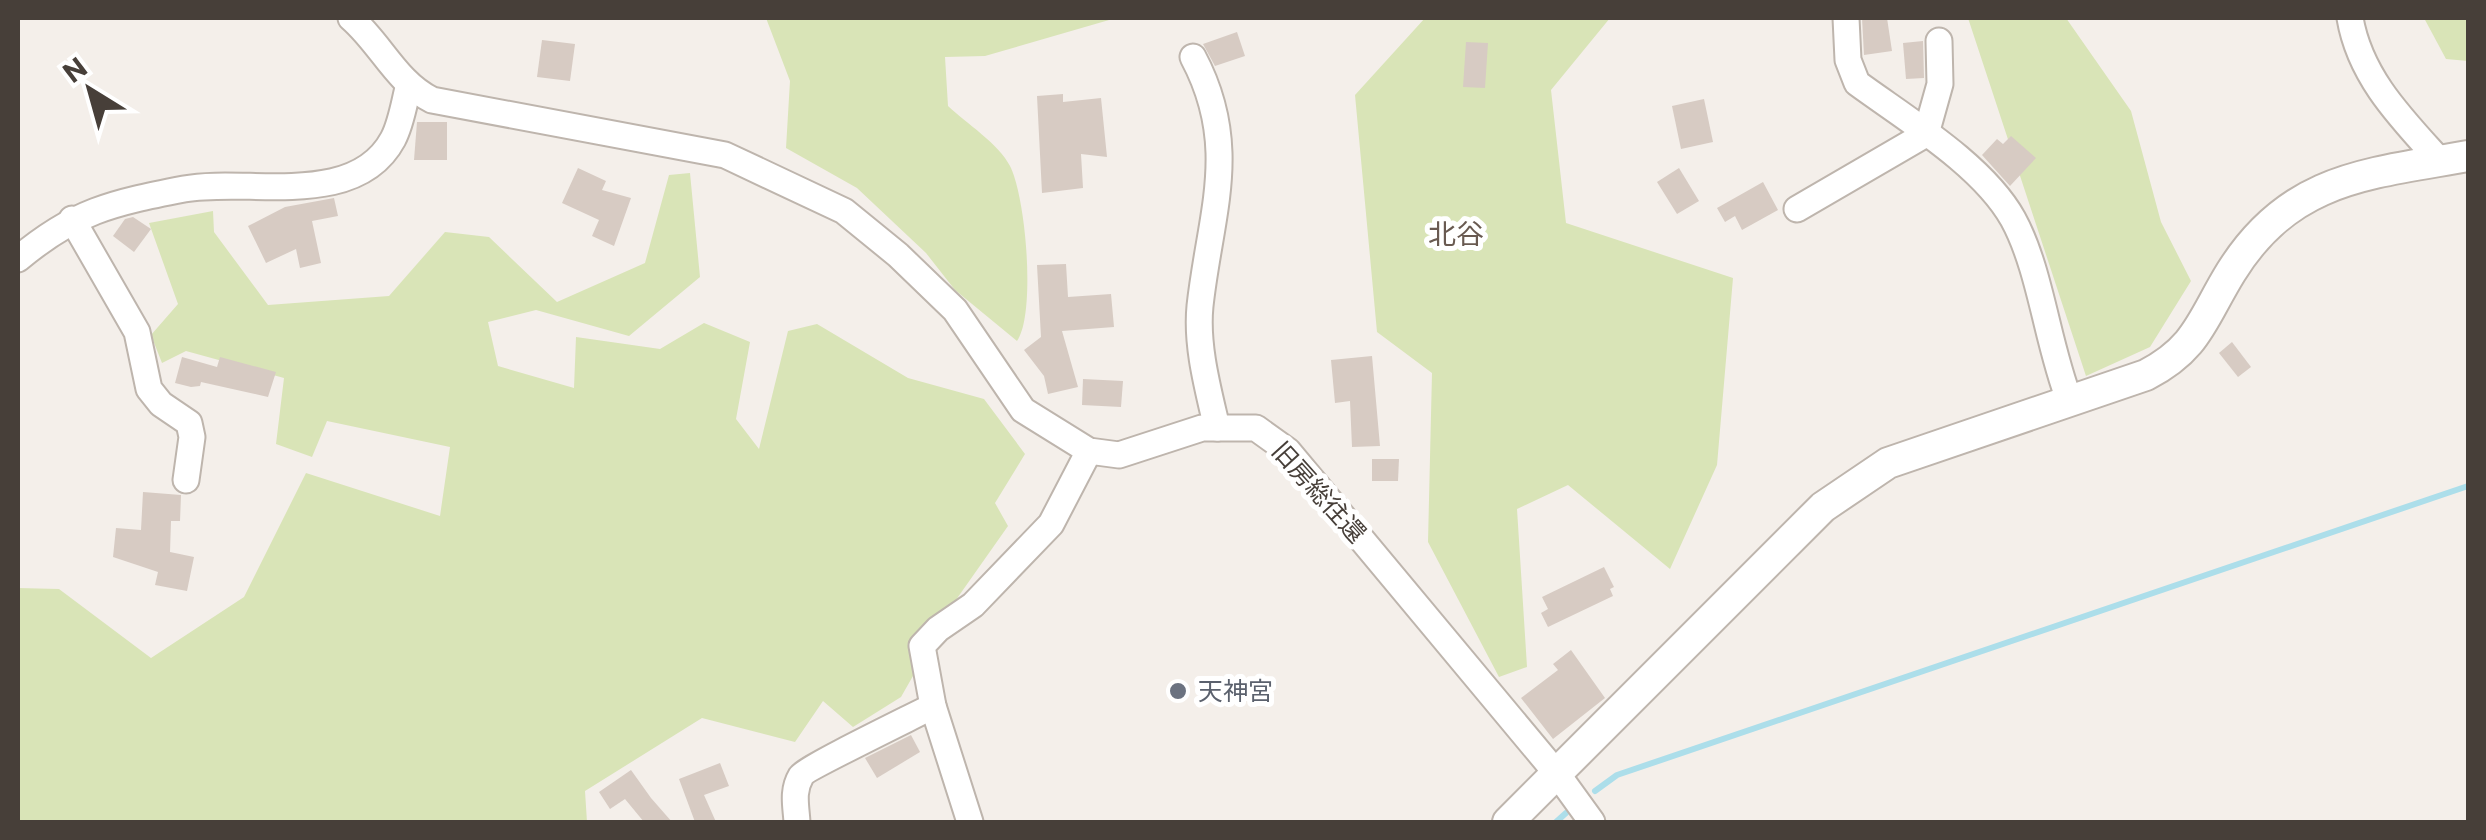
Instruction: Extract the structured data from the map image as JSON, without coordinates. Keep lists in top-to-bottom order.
{
  "streets": {
    "street": ["旧房総往還"]
  },
  "districts": ["北谷"],
  "places": ["天神宮"],
  "north": "top left"
}
